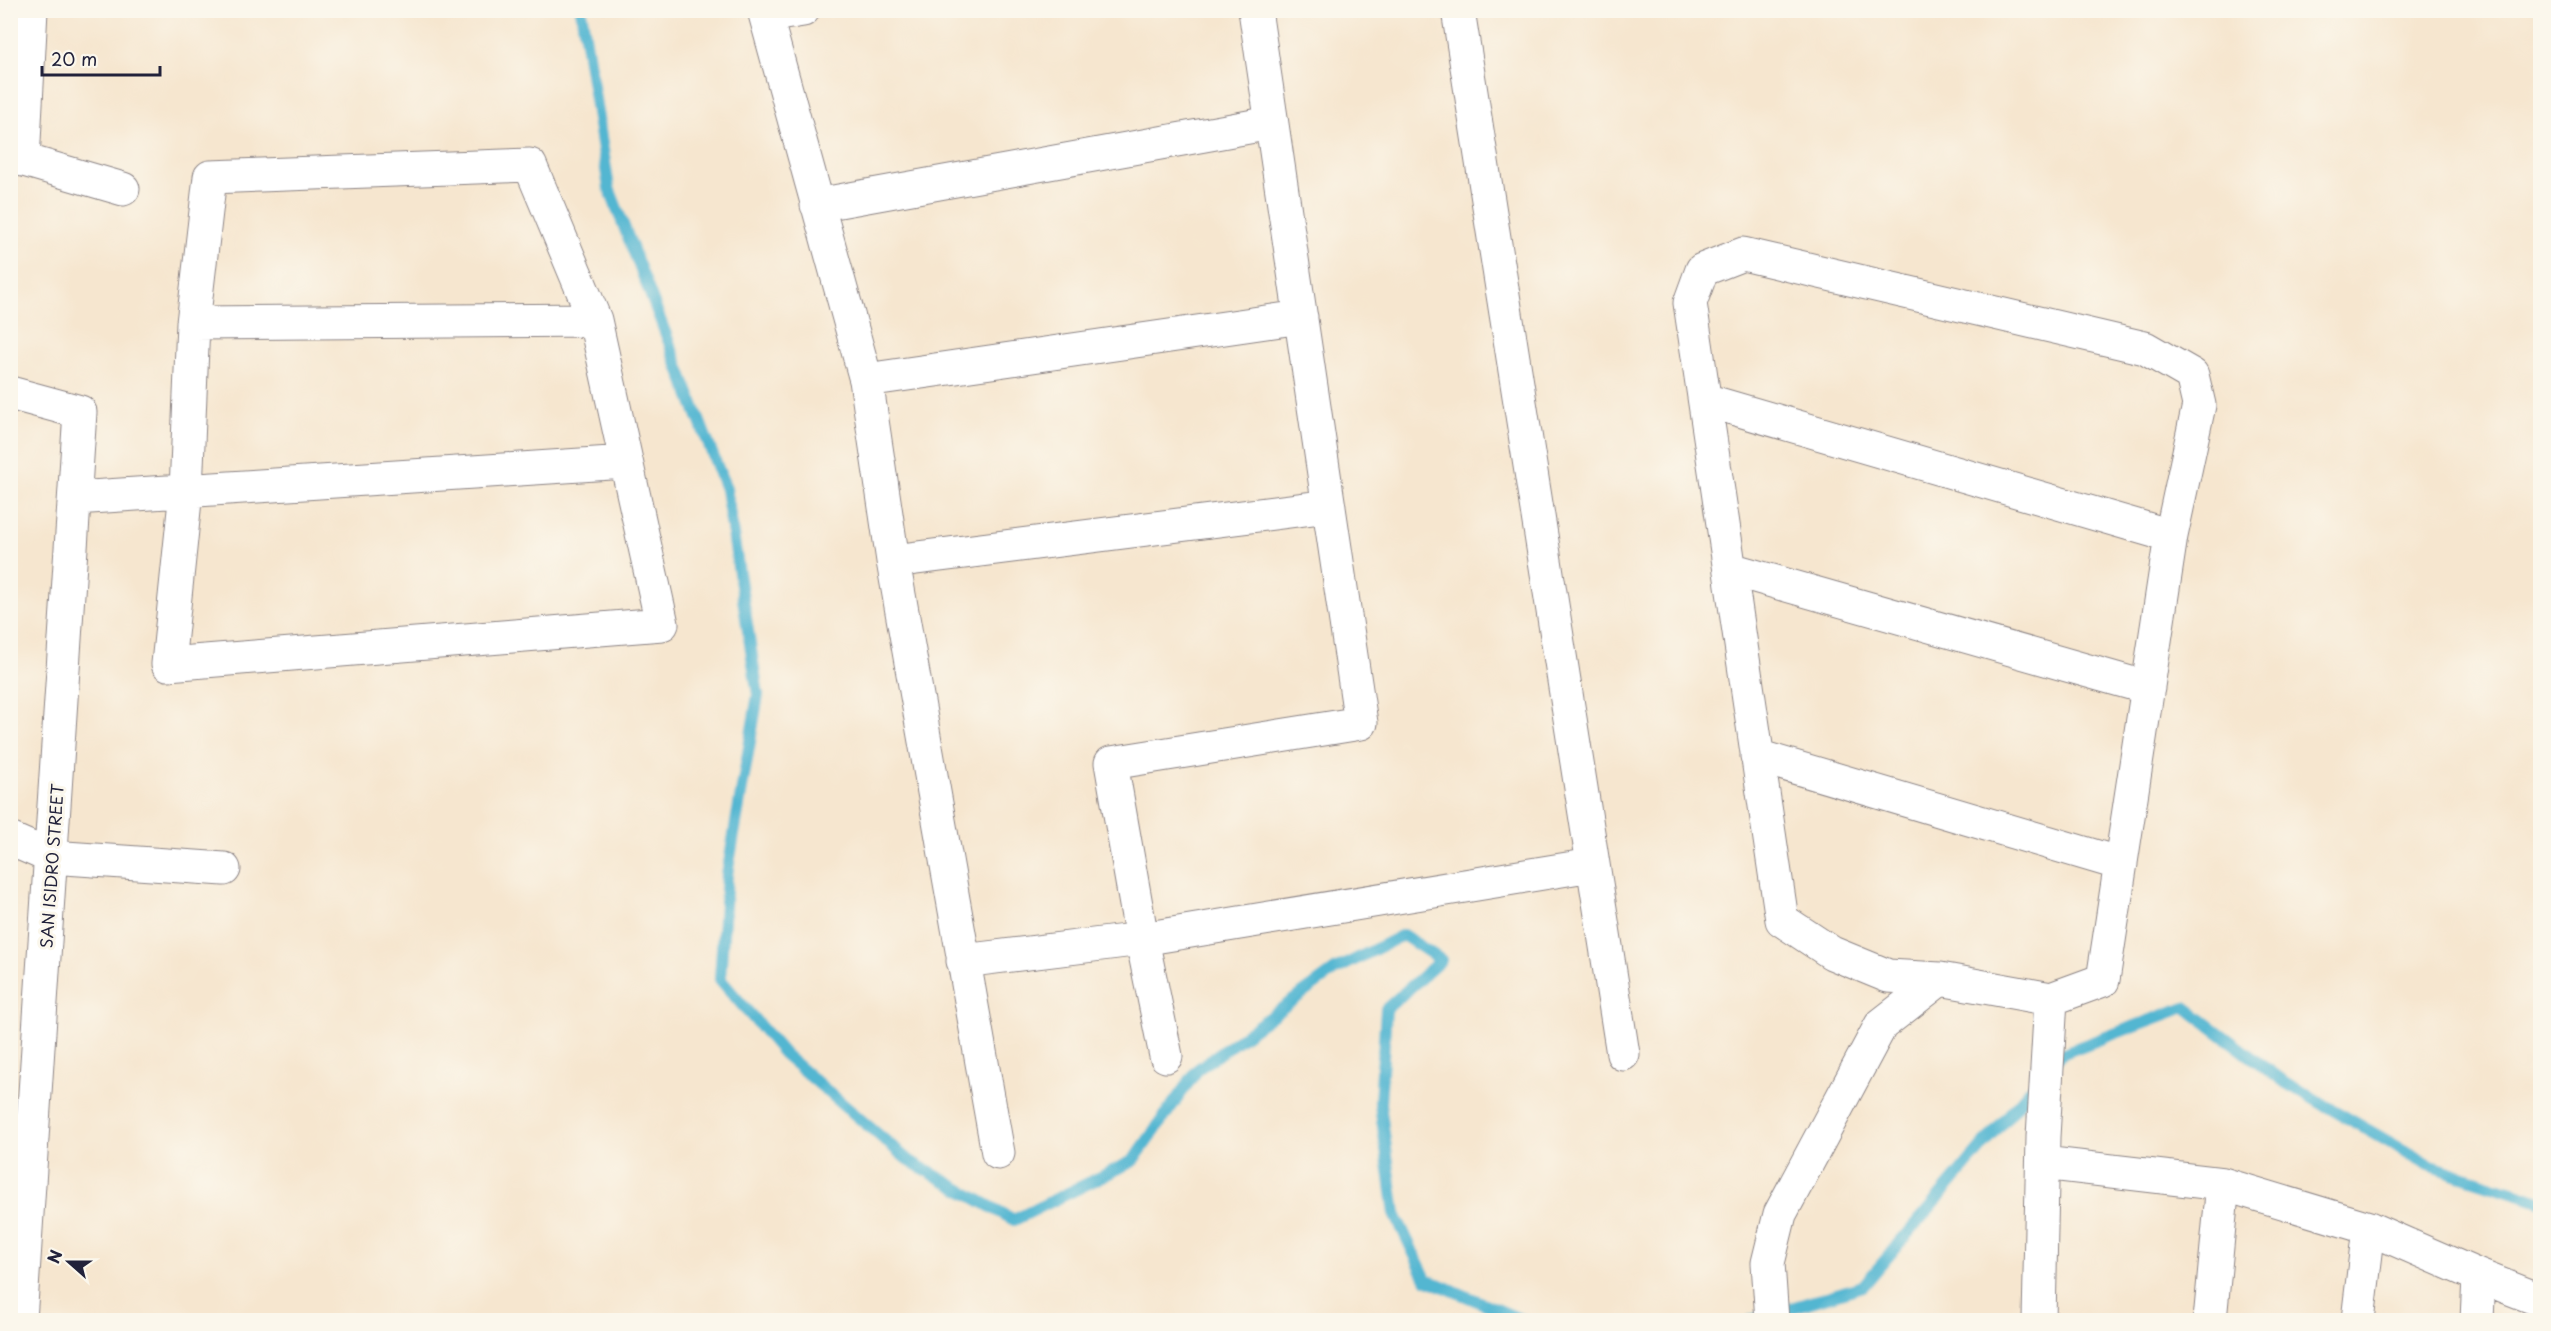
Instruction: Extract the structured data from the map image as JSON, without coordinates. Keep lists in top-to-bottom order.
{
  "streets": {
    "street": ["SAN ISIDRO STREET"]
  },
  "scale_bar": "20 m",
  "north": "left"
}
